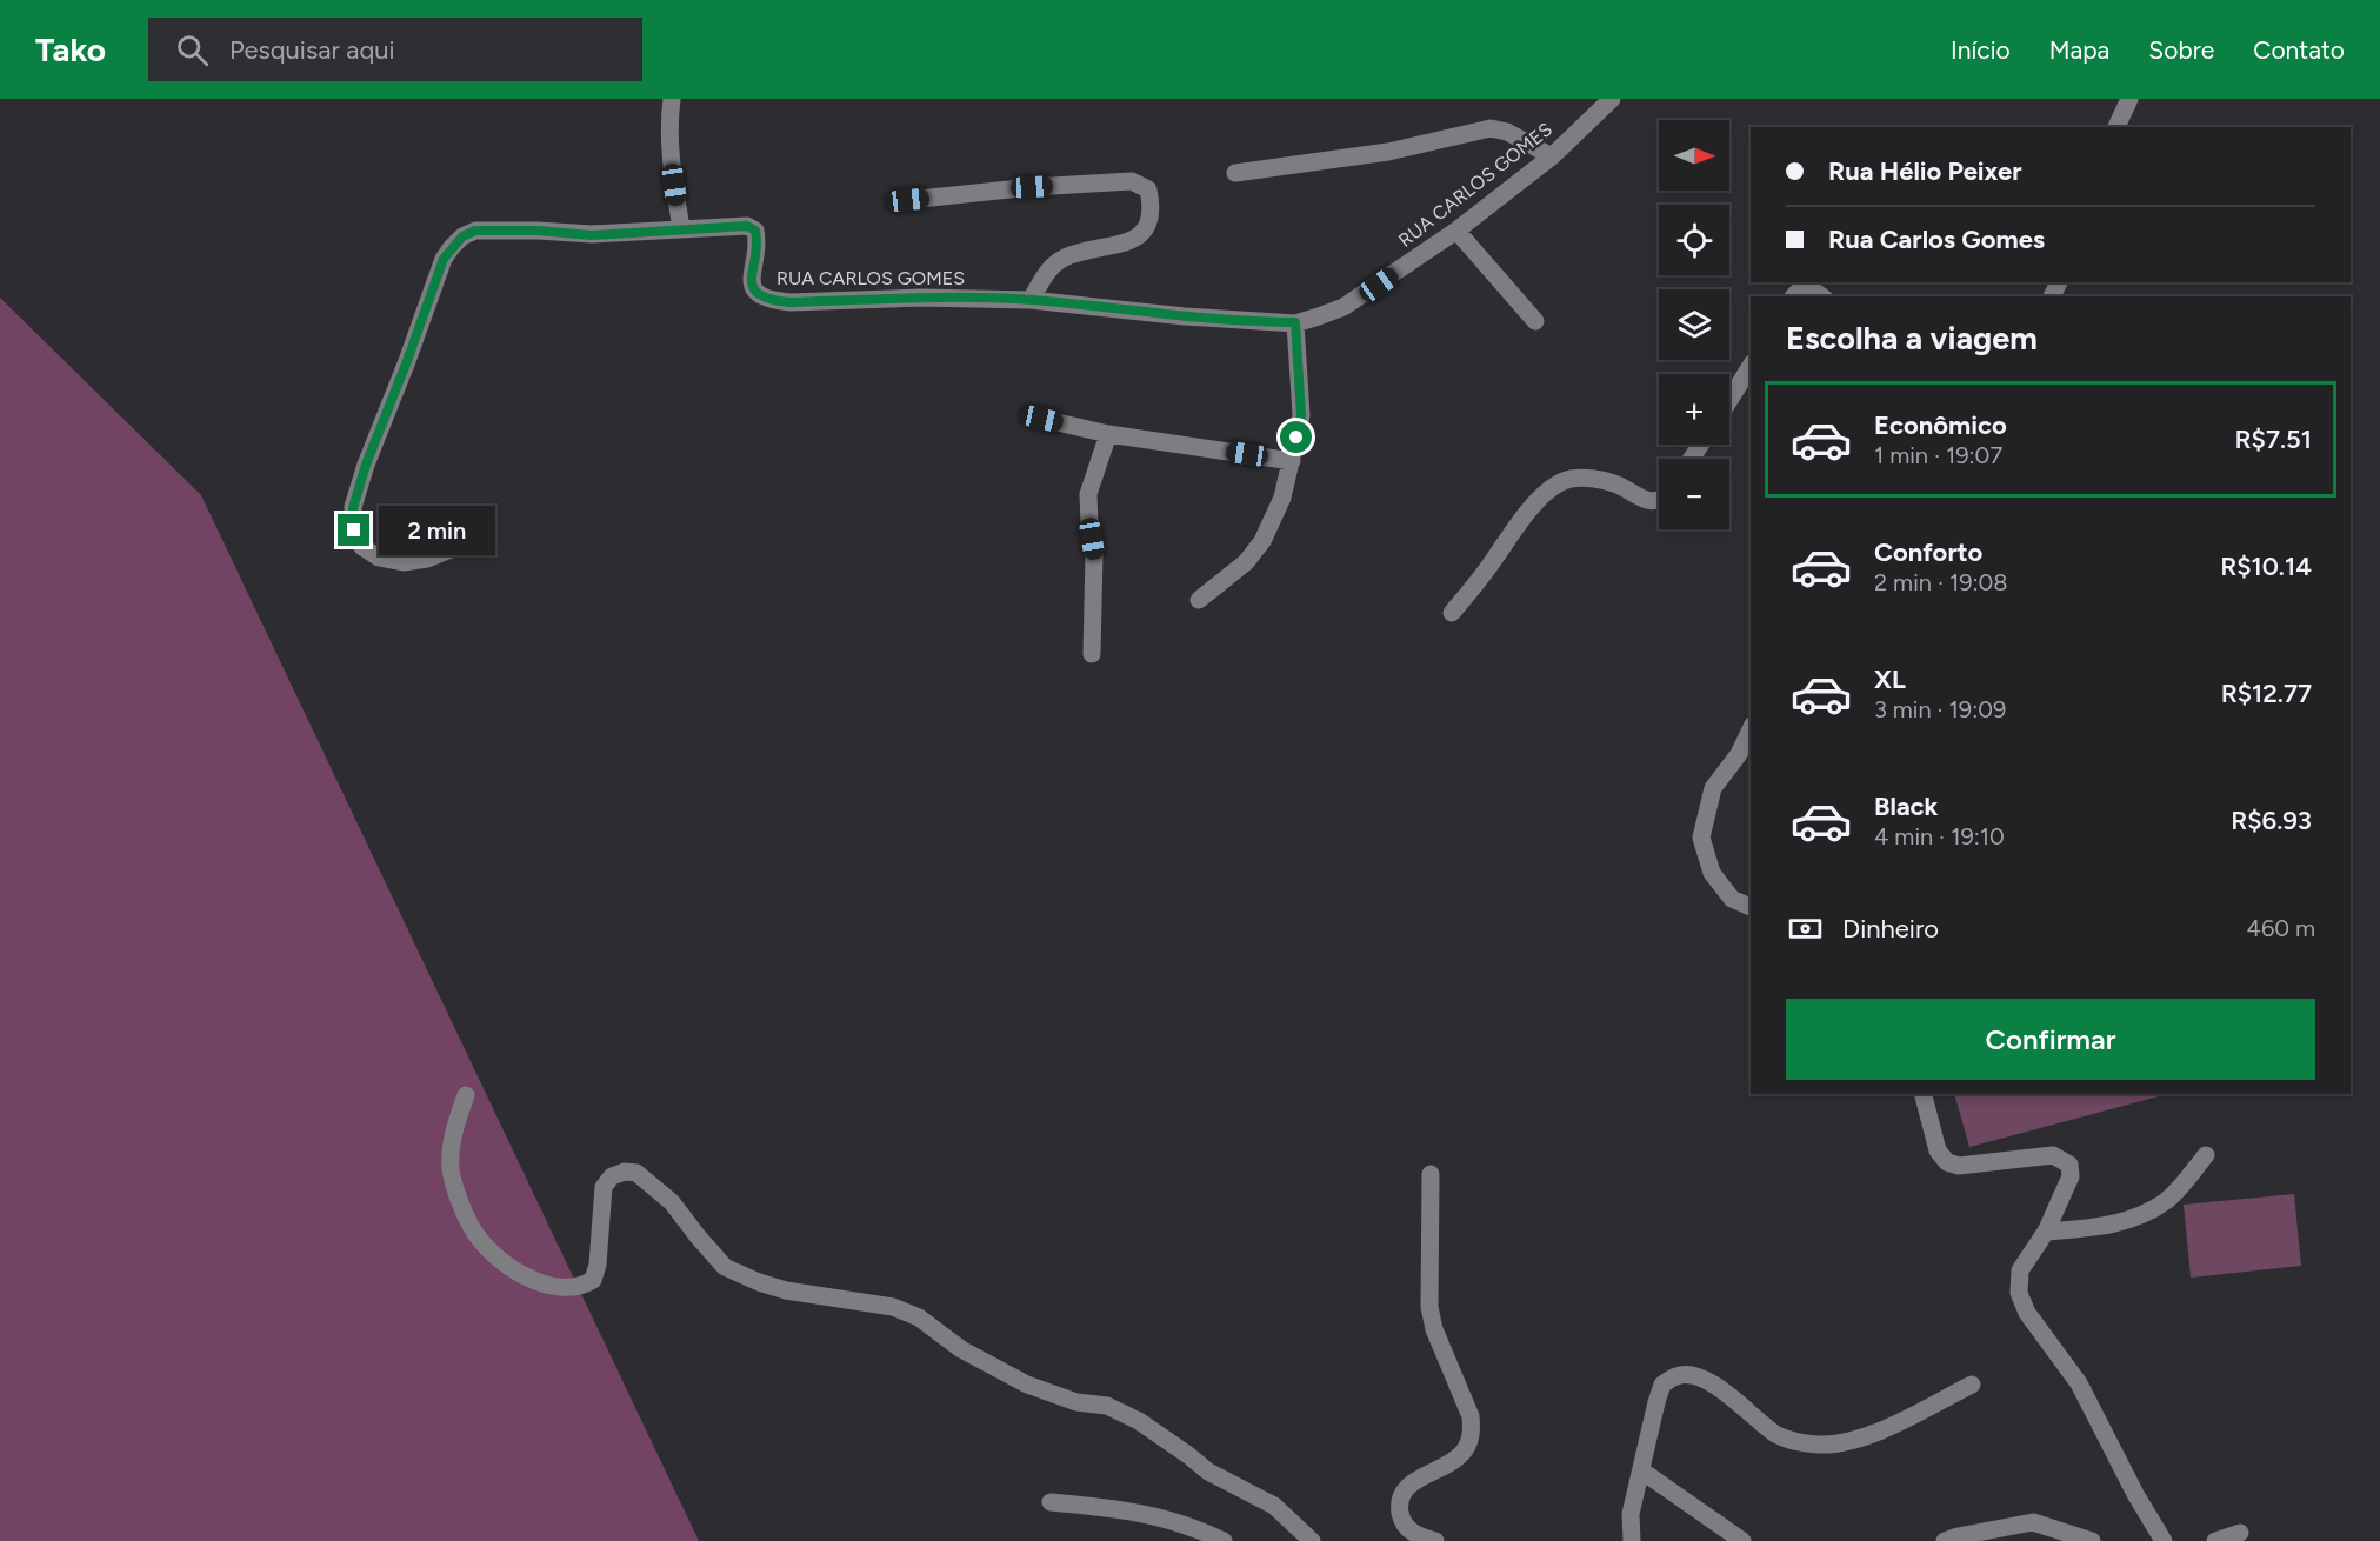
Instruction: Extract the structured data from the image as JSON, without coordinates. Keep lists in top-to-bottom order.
{
  "streets": {
    "street": ["RUA CARLOS GOMES"]
  },
  "north": "right",
  "page": {
    "header": "Tako",
    "search": "Pesquisar aqui",
    "nav": [
      "Início",
      "Mapa",
      "Sobre",
      "Contato"
    ],
    "map_buttons": ["+", "−"],
    "banner": ["Rua Hélio Peixer", "Rua Carlos Gomes"],
    "heading": "Escolha a viagem",
    "list": [
      {
        "name": "Econômico",
        "note": "1 min · 19:07",
        "value": "R$7.51"
      },
      {
        "name": "Conforto",
        "note": "2 min · 19:08",
        "value": "R$10.14"
      },
      {
        "name": "XL",
        "note": "3 min · 19:09",
        "value": "R$12.77"
      },
      {
        "name": "Black",
        "note": "4 min · 19:10",
        "value": "R$6.93"
      }
    ],
    "bubble": "2 min",
    "pay": ["Dinheiro", "460 m"],
    "buttons": "Confirmar"
  }
}
